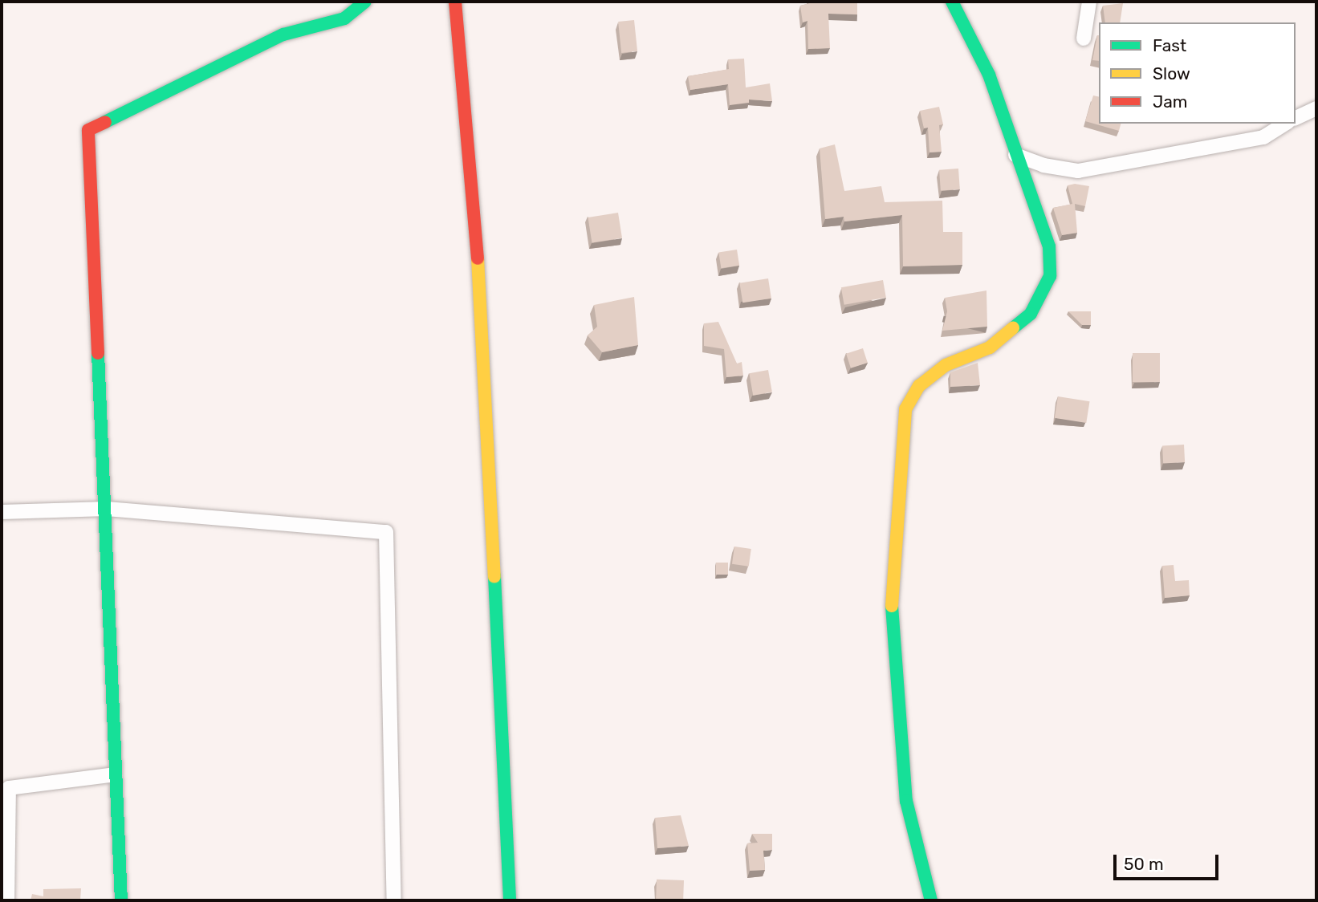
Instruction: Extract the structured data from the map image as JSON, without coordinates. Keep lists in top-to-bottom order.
{
  "legend": ["Fast", "Slow", "Jam"],
  "scale_bar": "50 m"
}
